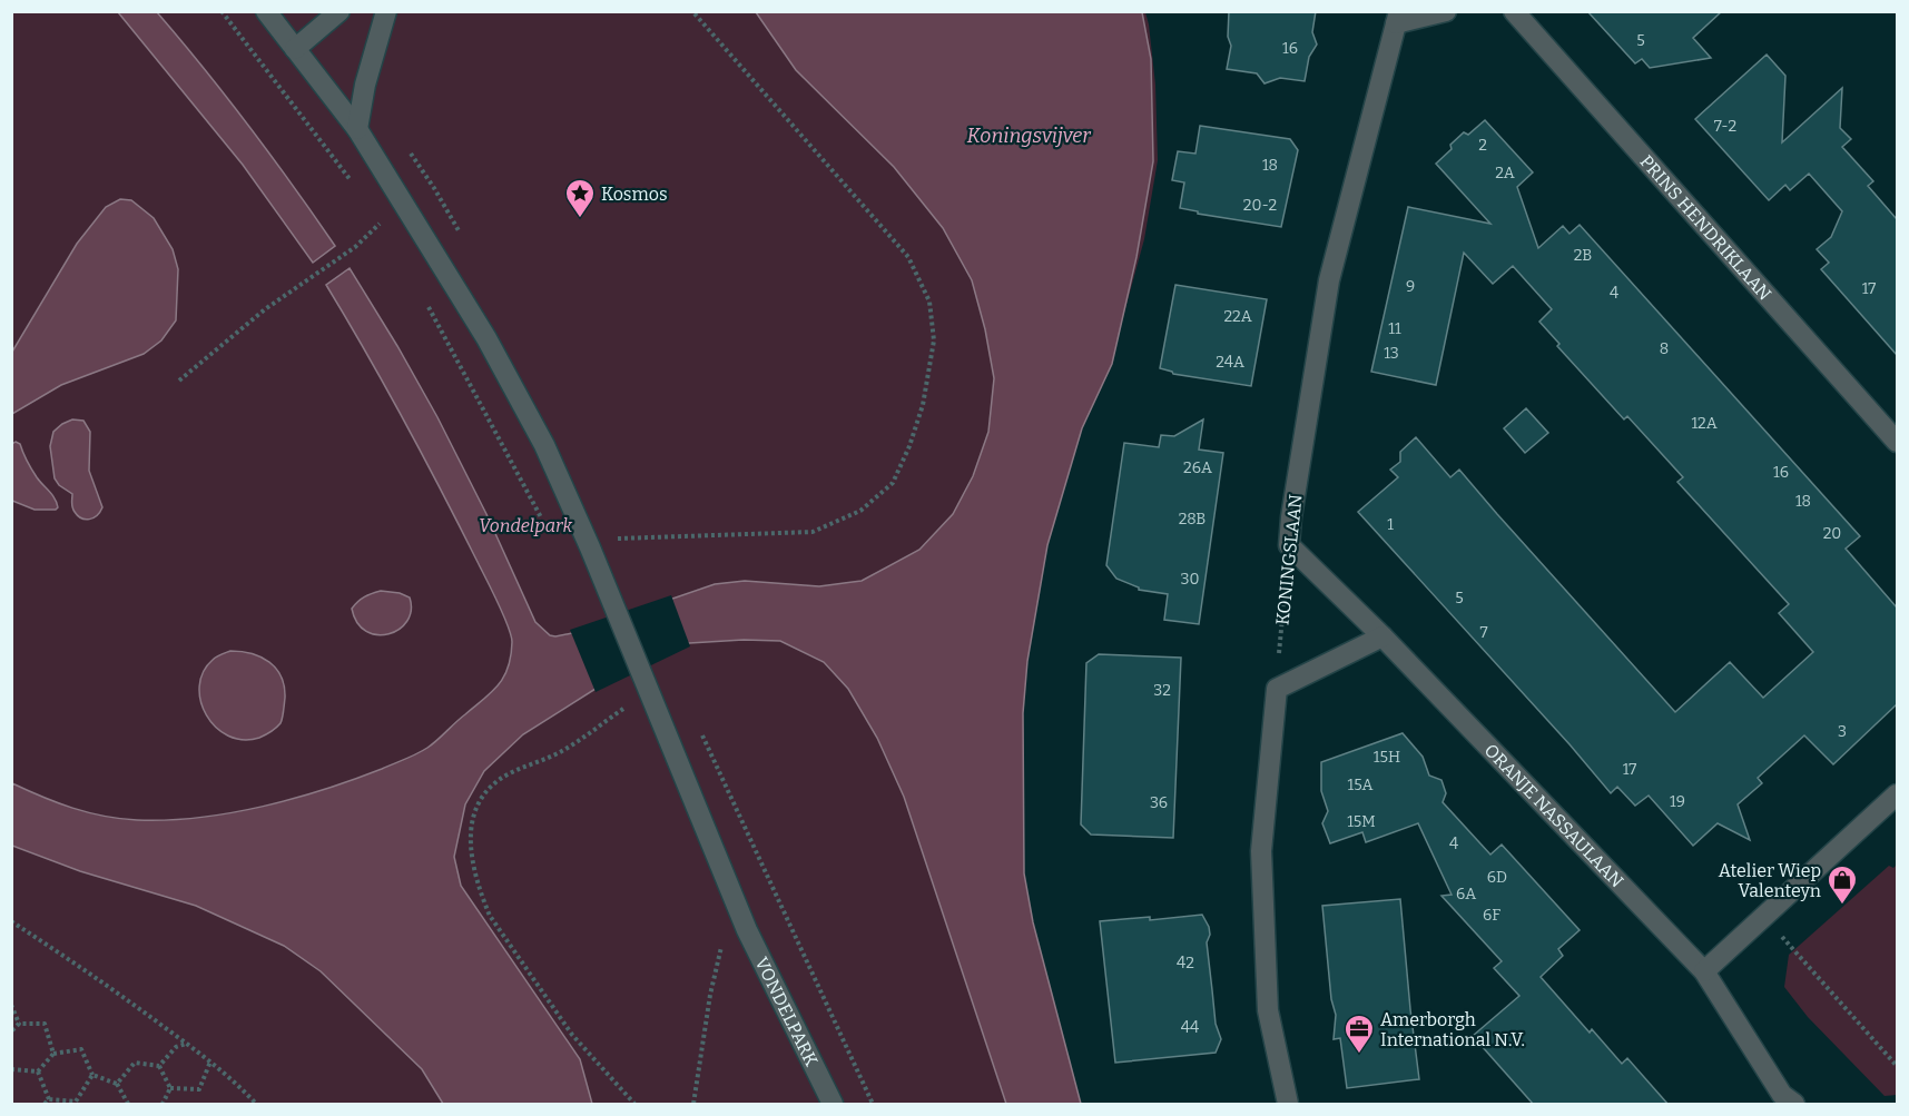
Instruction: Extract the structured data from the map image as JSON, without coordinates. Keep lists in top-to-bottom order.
{
  "streets": {
    "street": [
      "PRINS HENDRIKLAAN",
      "KONINGSLAAN",
      "ORANJE NASSAULAAN",
      "VONDELPARK"
    ]
  },
  "crossings": [
    ["KONINGSLAAN", "ORANJE NASSAULAAN"]
  ],
  "water": ["Koningsvijver"],
  "parks": ["Vondelpark"],
  "places": {
    "place": ["Kosmos"],
    "shop": ["Atelier Wiep Valenteyn"],
    "office": ["Amerborgh International N.V."]
  },
  "house_numbers": [
    "5",
    "16",
    "7-2",
    "2",
    "18",
    "2A",
    "20-2",
    "2B",
    "9",
    "17",
    "4",
    "22A",
    "11",
    "8",
    "13",
    "24A",
    "12A",
    "26A",
    "16",
    "18",
    "28B",
    "1",
    "20",
    "30",
    "5",
    "7",
    "32",
    "3",
    "15H",
    "17",
    "15A",
    "19",
    "36",
    "15M",
    "4",
    "6D",
    "6A",
    "6F",
    "42",
    "44"
  ]
}
